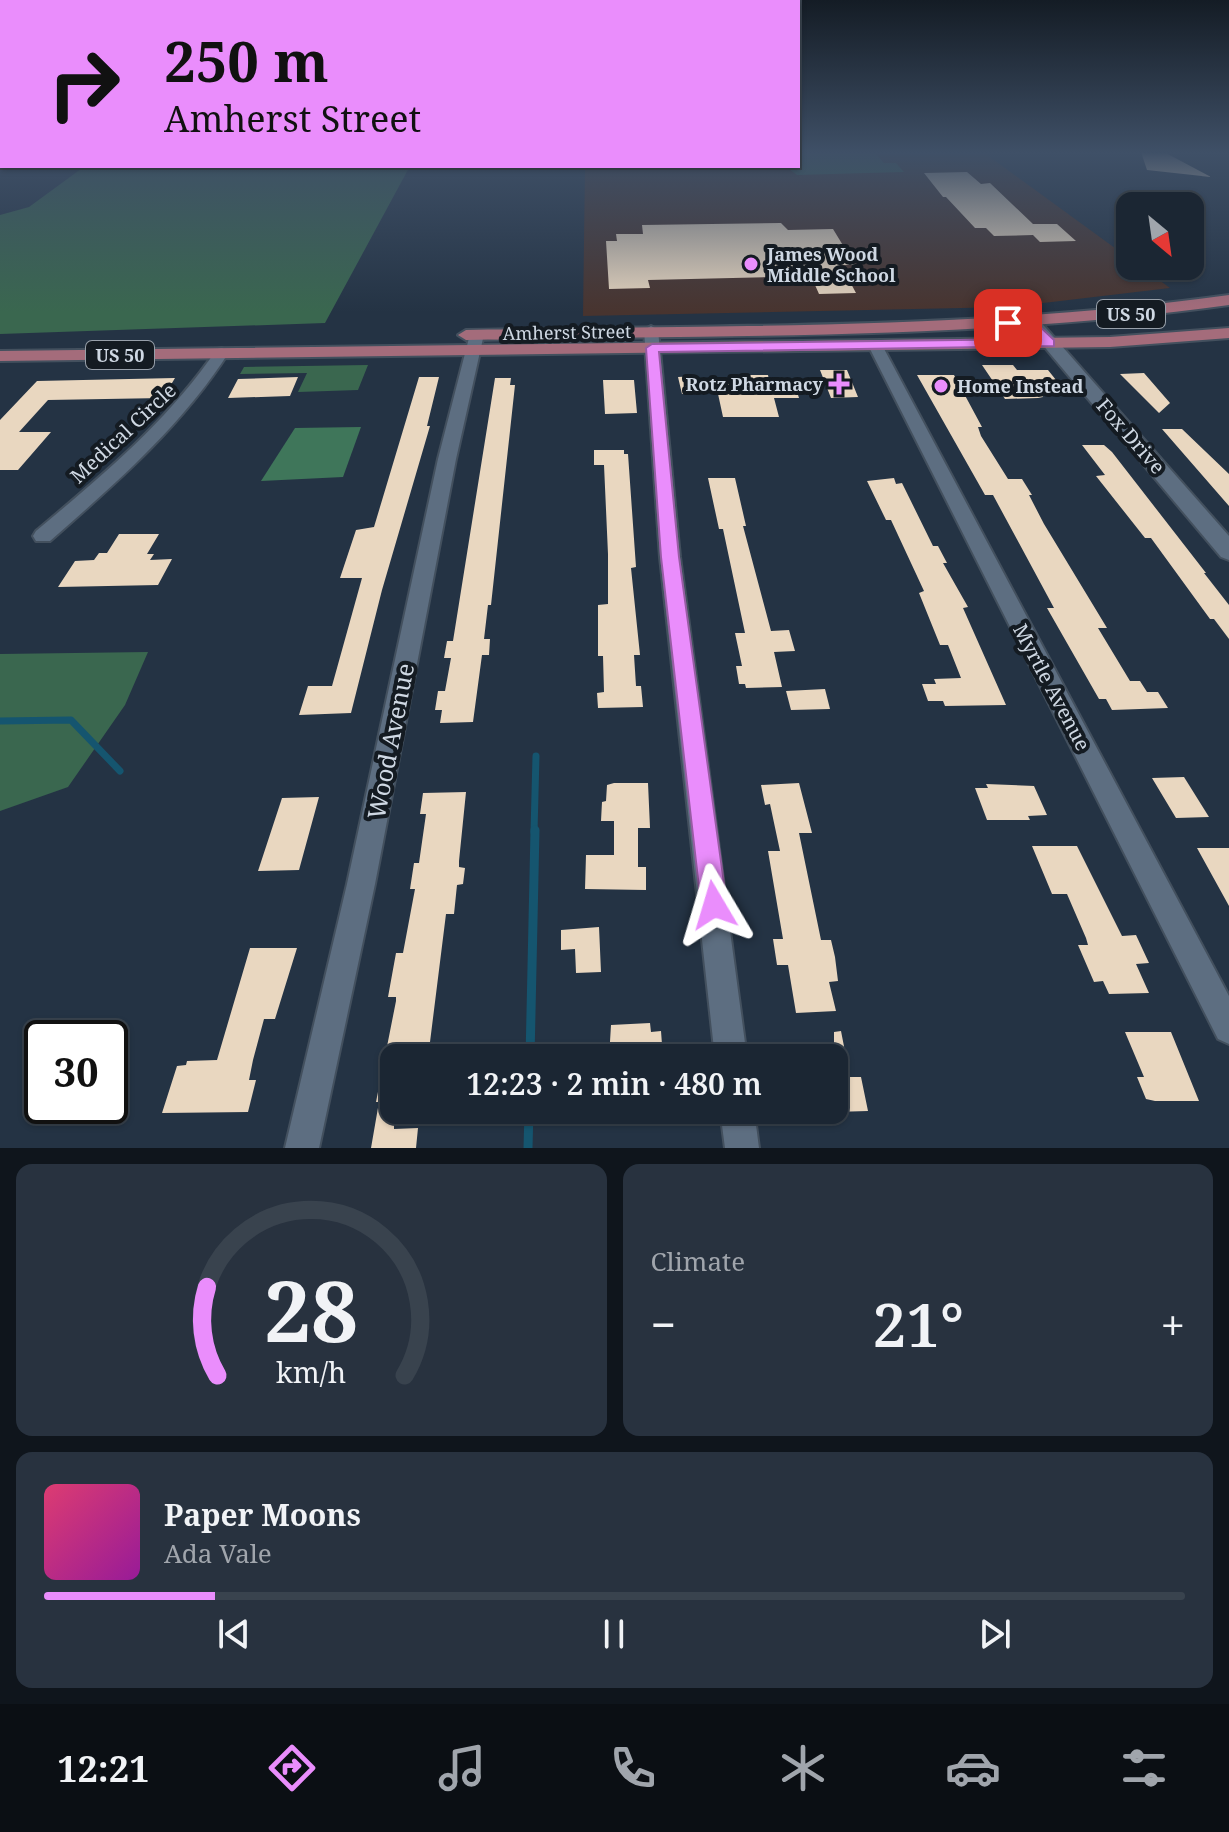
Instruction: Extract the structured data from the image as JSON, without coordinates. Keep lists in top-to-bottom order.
{
  "streets": {
    "main road": ["US 50", "Amherst Street", "Fox Drive"],
    "street": ["Medical Circle", "Myrtle Avenue", "Wood Avenue"]
  },
  "crossings": [
    ["Amherst Street", "Medical Circle"],
    ["Amherst Street", "Fox Drive"],
    ["Amherst Street", "Myrtle Avenue"],
    ["Amherst Street", "Wood Avenue"]
  ],
  "places": {
    "other": ["James Wood Middle School", "Home Instead"],
    "health": ["Rotz Pharmacy"]
  },
  "north": "bottom right",
  "page": {
    "turn": ["250 m", "Amherst Street"],
    "limit": "30",
    "trip": "12:23 · 2 min · 480 m",
    "tile": "Climate",
    "heat": ["−", "21°", "+"],
    "song": ["Paper Moons", "Ada Vale"],
    "tabs": "12:21",
    "gauge": ["28", "km/h"]
  }
}
